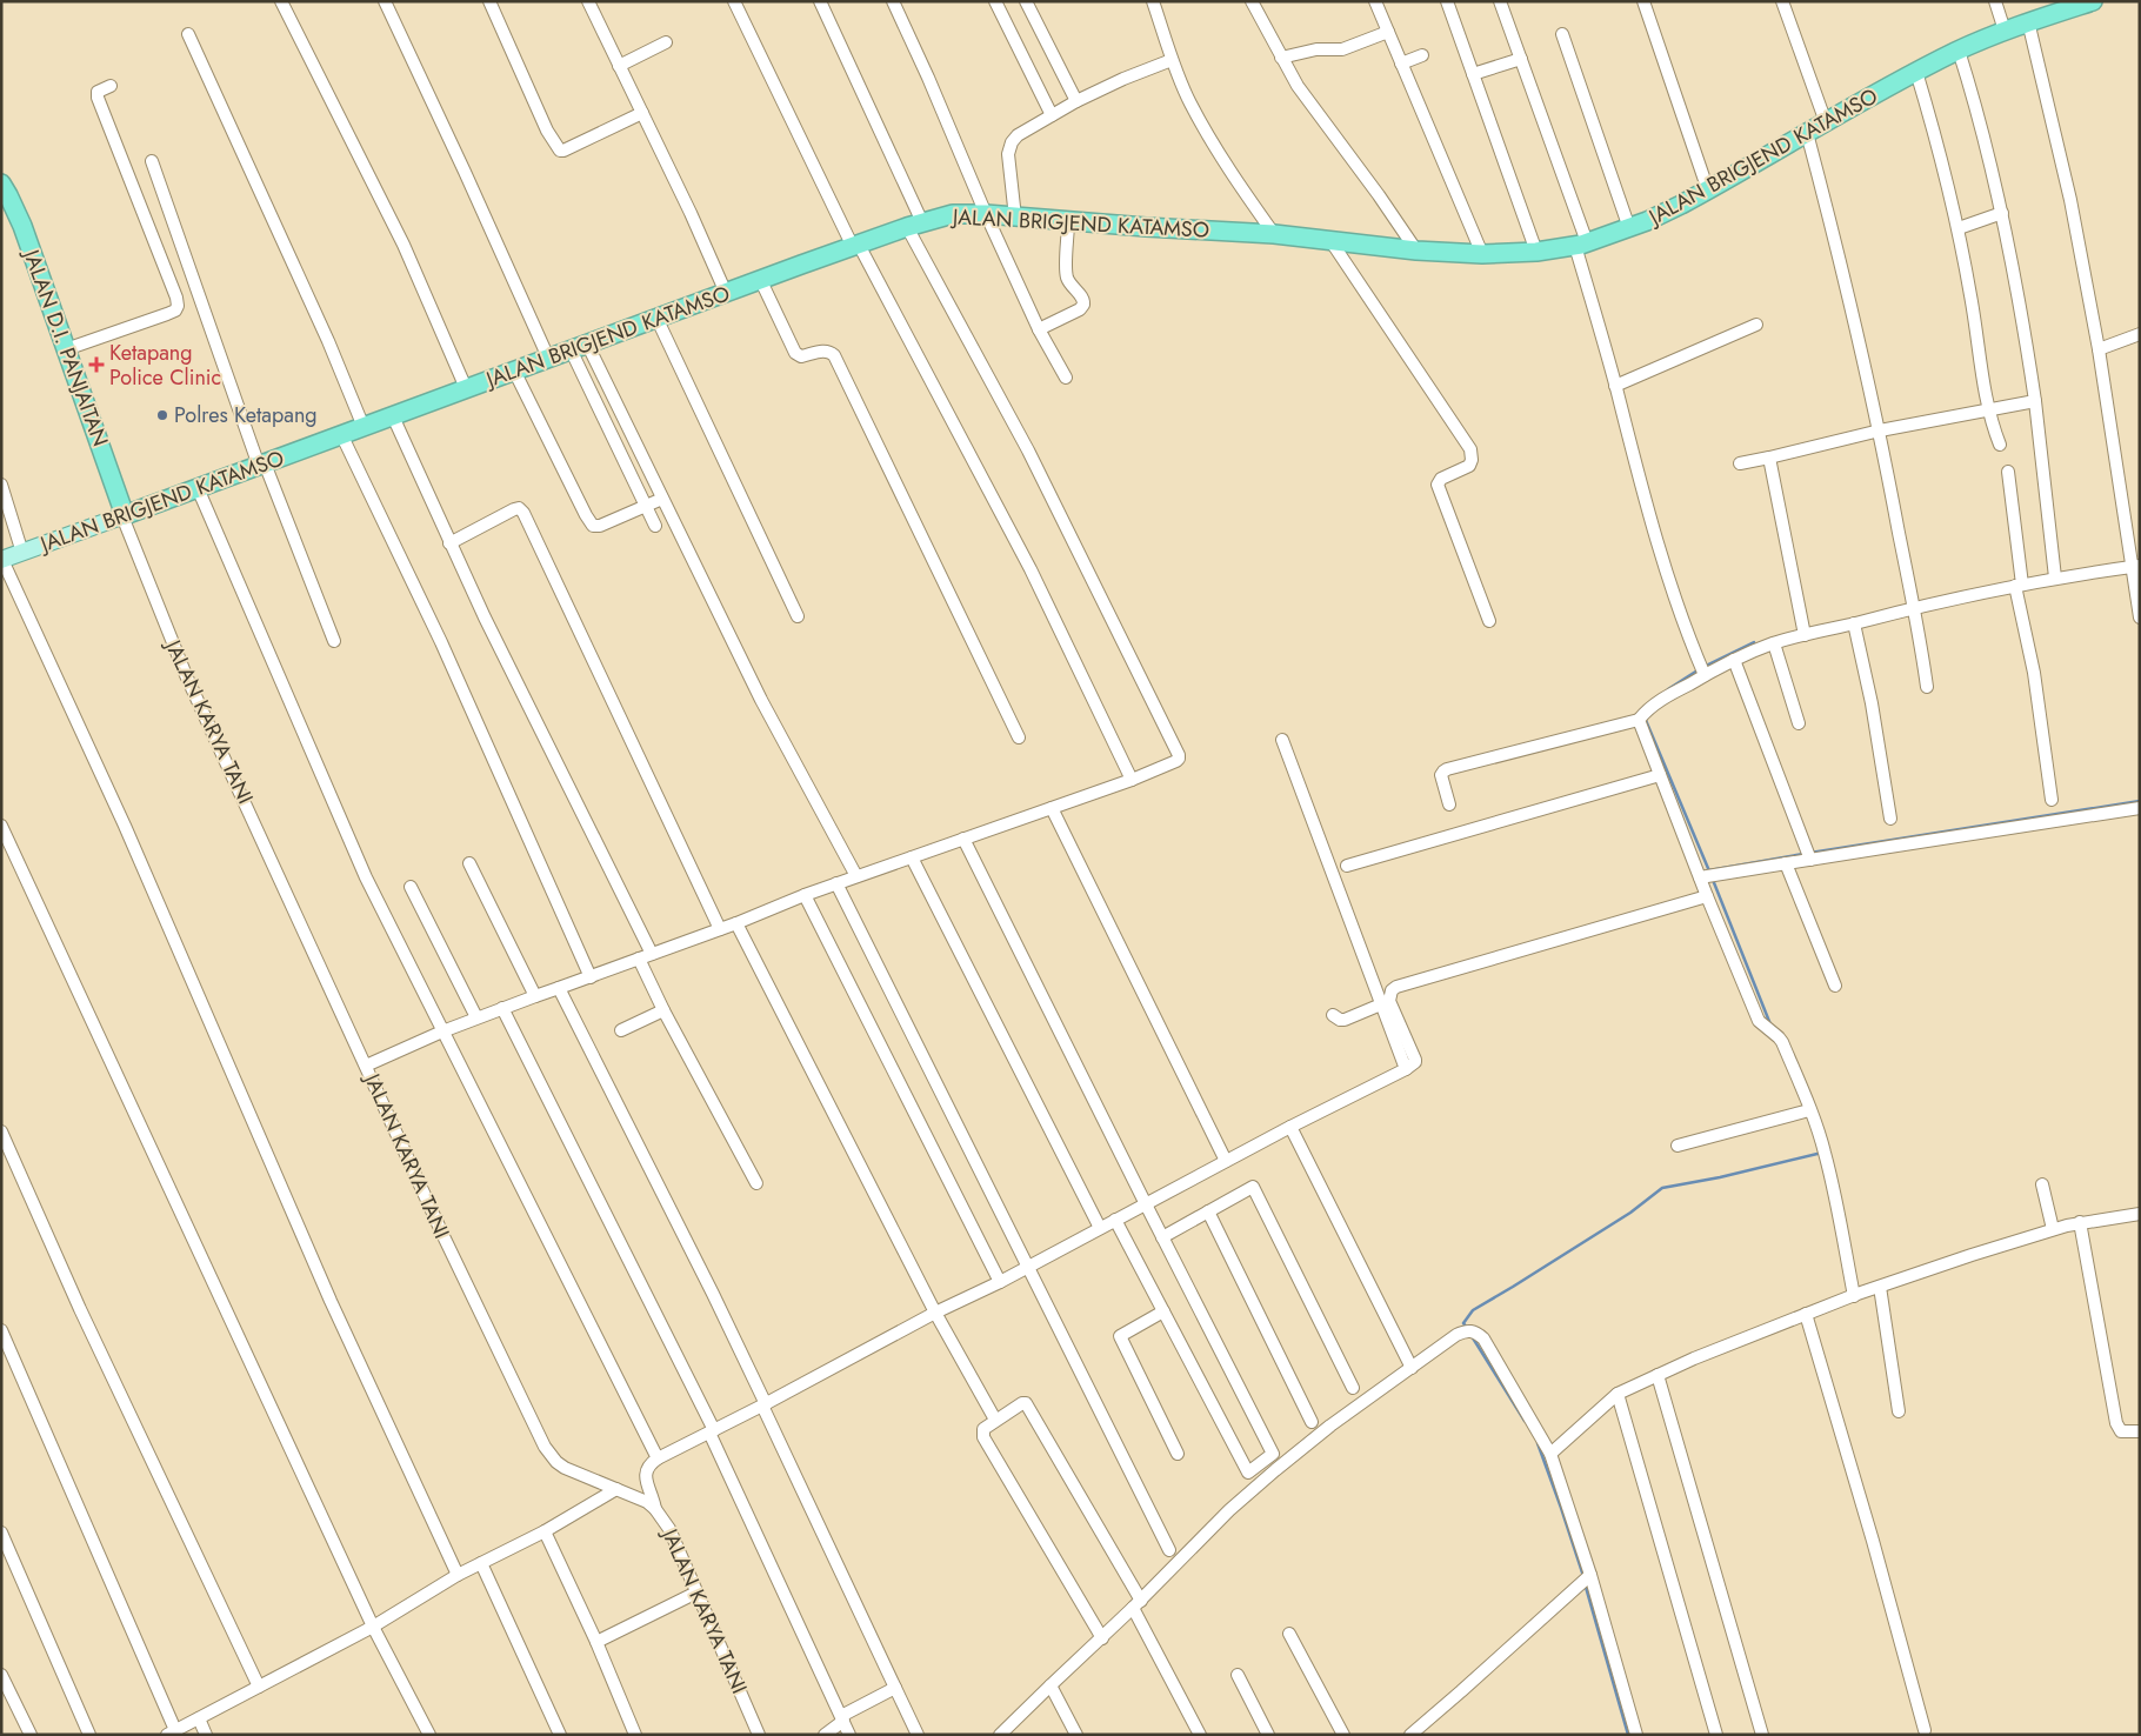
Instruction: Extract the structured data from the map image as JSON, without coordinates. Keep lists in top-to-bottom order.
{
  "streets": {
    "highway": ["JALAN BRIGJEND KATAMSO", "JALAN D.I. PANJAITAN"],
    "street": ["JALAN KARYA TANI"]
  },
  "crossings": [
    ["JALAN BRIGJEND KATAMSO", "JALAN D.I. PANJAITAN"],
    ["JALAN BRIGJEND KATAMSO", "JALAN KARYA TANI"],
    ["JALAN D.I. PANJAITAN", "JALAN KARYA TANI"]
  ],
  "places": {
    "health": ["Ketapang Police Clinic"],
    "other": ["Polres Ketapang"]
  }
}
